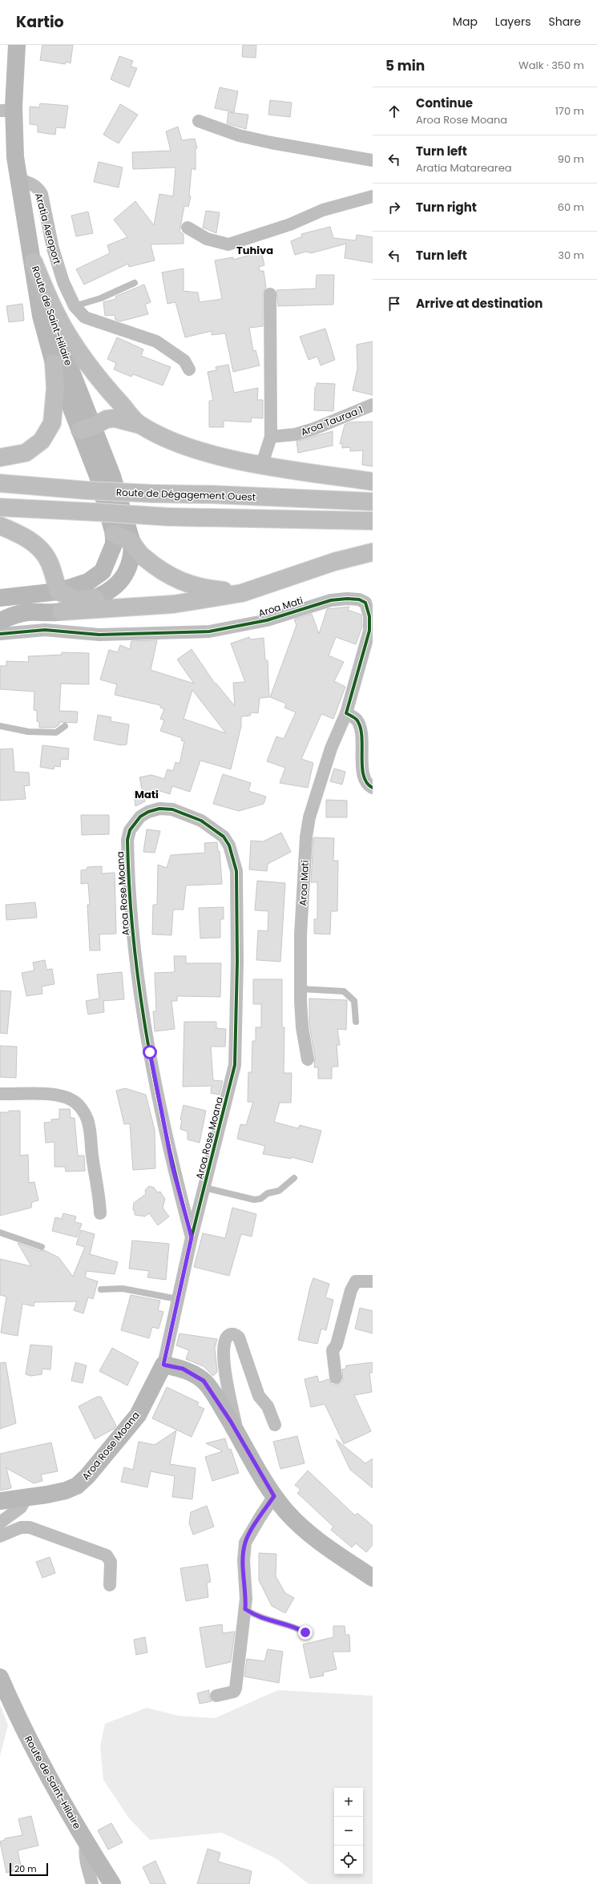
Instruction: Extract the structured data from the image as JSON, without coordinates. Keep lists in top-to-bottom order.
{
  "streets": {
    "highway": ["Route de Dégagement Ouest"],
    "main road": ["Route de Saint-Hilaire", "Aroa Rose Moana"],
    "street": ["Aratia Aeroport", "Aroa Tauraa 1", "Aroa Mati"]
  },
  "districts": ["Tuhiva", "Mati"],
  "scale_bar": "20 m",
  "page": {
    "header": "Kartio",
    "nav": ["Map", "Layers", "Share"],
    "heading": ["5 min", "Walk · 350 m"],
    "list": [
      ["Continue", "Aroa Rose Moana", "170 m"],
      ["Turn left", "Aratia Matarearea", "90 m"],
      ["Turn right", "60 m"],
      ["Turn left", "30 m"],
      "Arrive at destination"
    ],
    "map_buttons": ["+", "−"],
    "scale": "20 m"
  }
}
